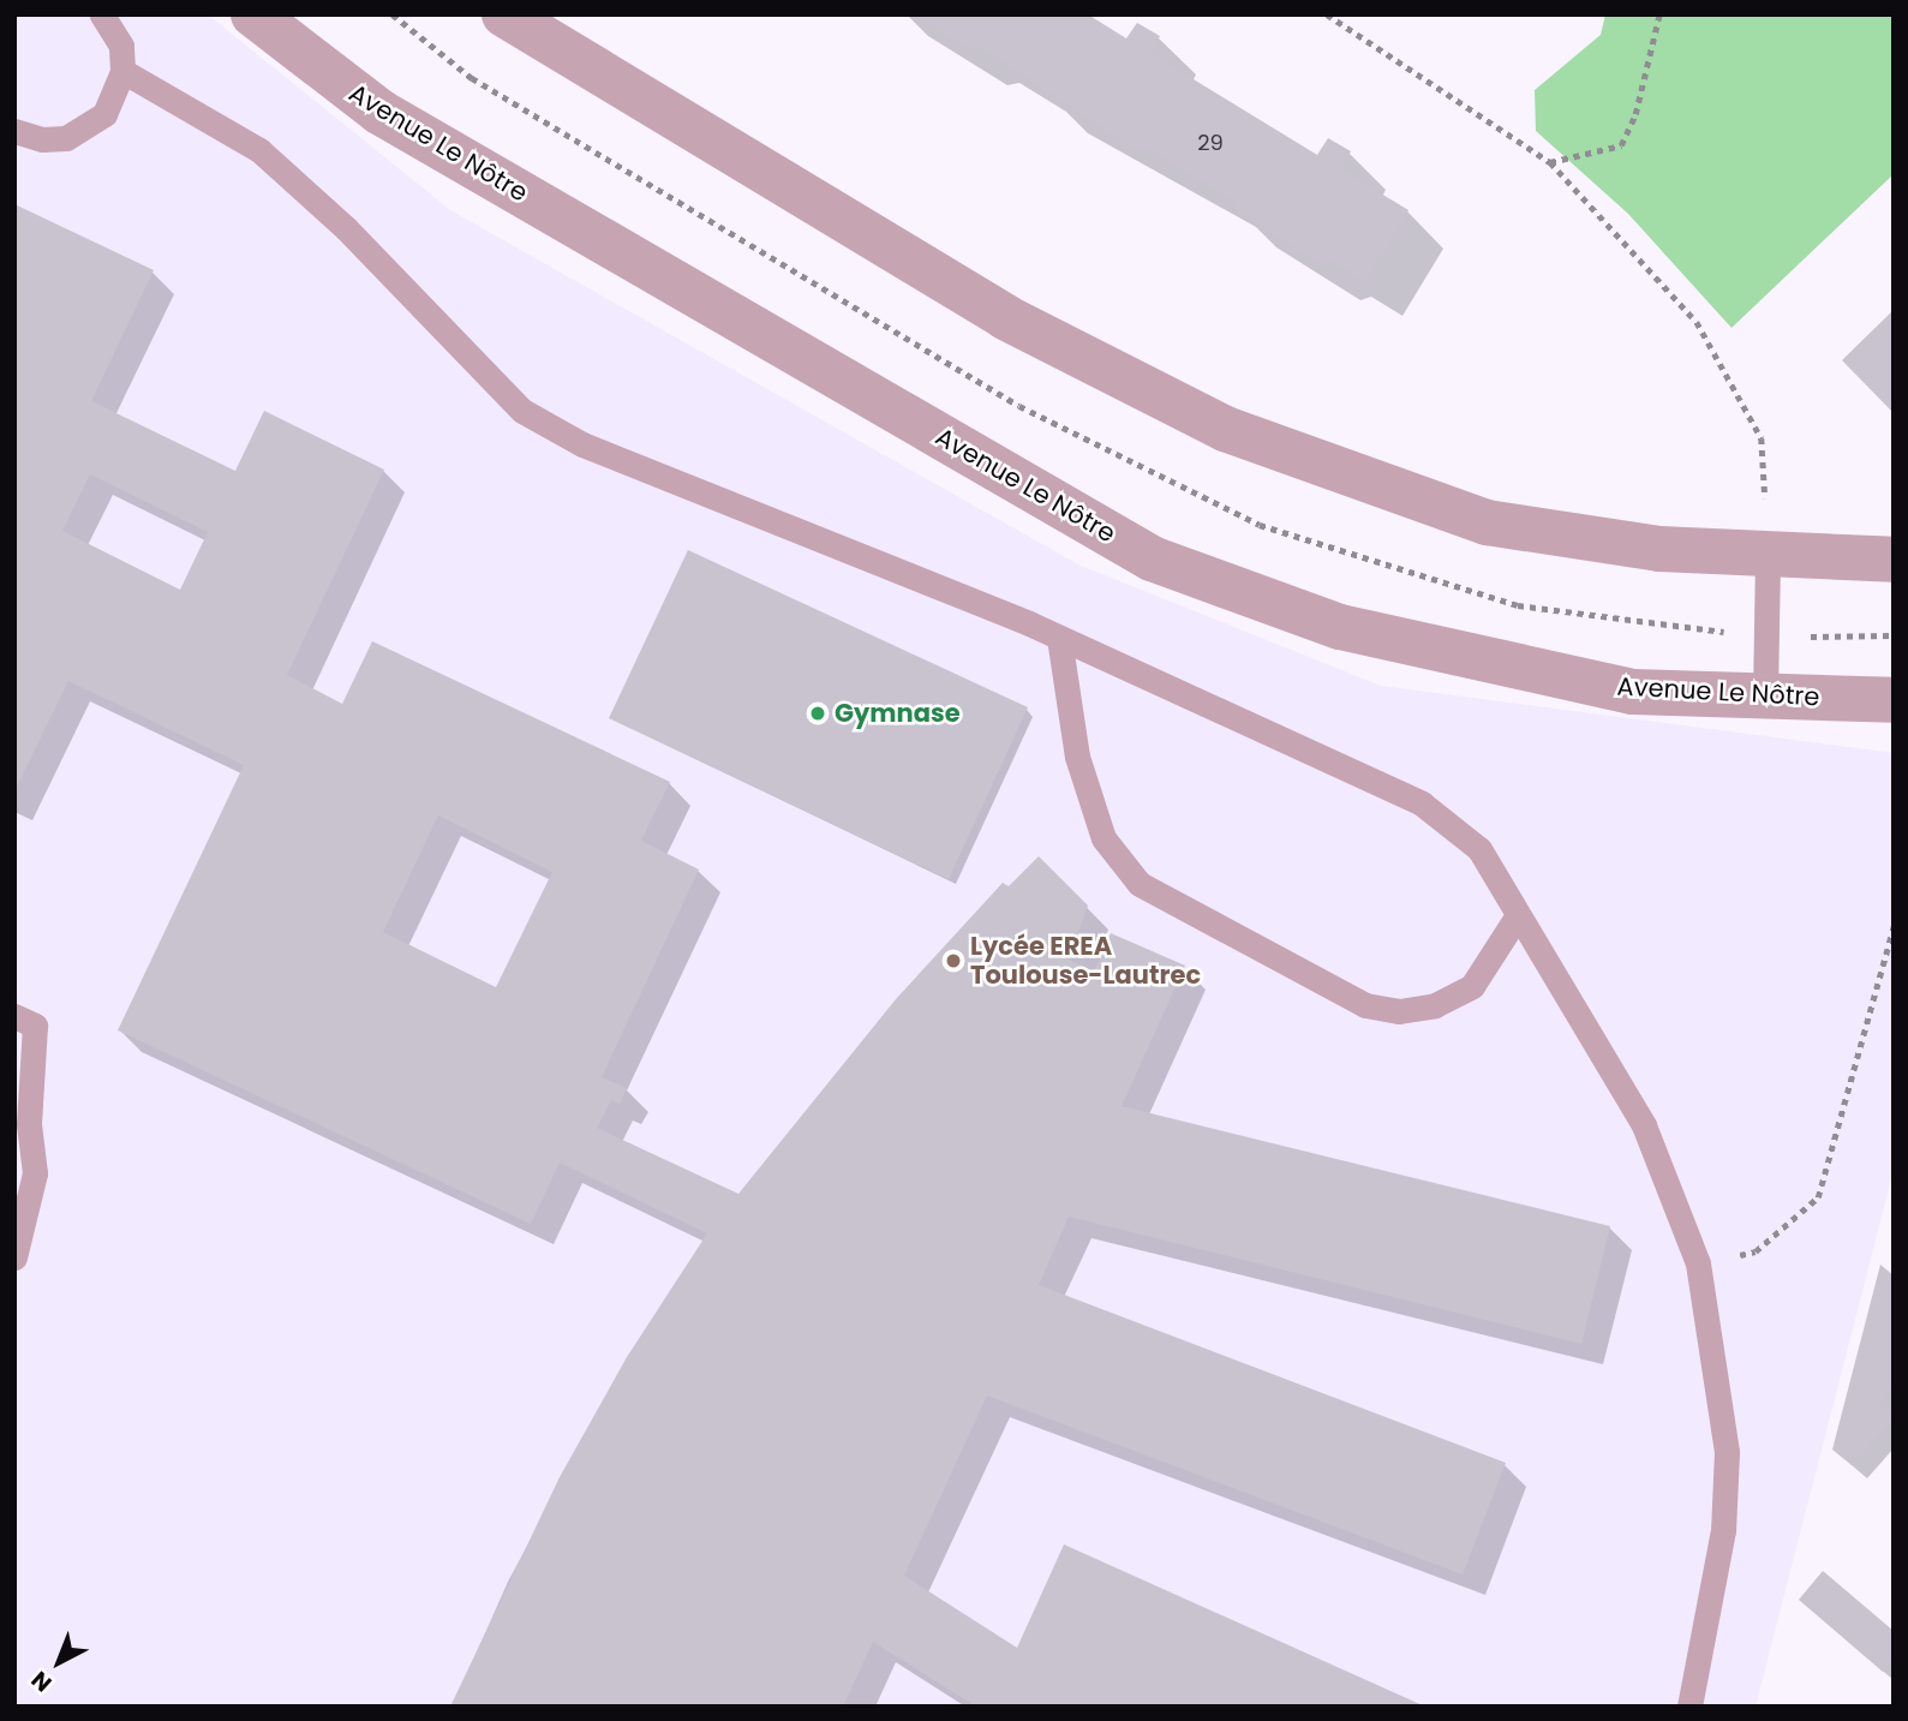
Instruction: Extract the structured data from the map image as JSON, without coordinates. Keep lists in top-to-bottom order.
{
  "streets": {
    "street": ["Avenue Le Nôtre"]
  },
  "places": ["Gymnase", "Lycée EREA Toulouse-Lautrec"],
  "house_numbers": ["29"],
  "north": "bottom left"
}
